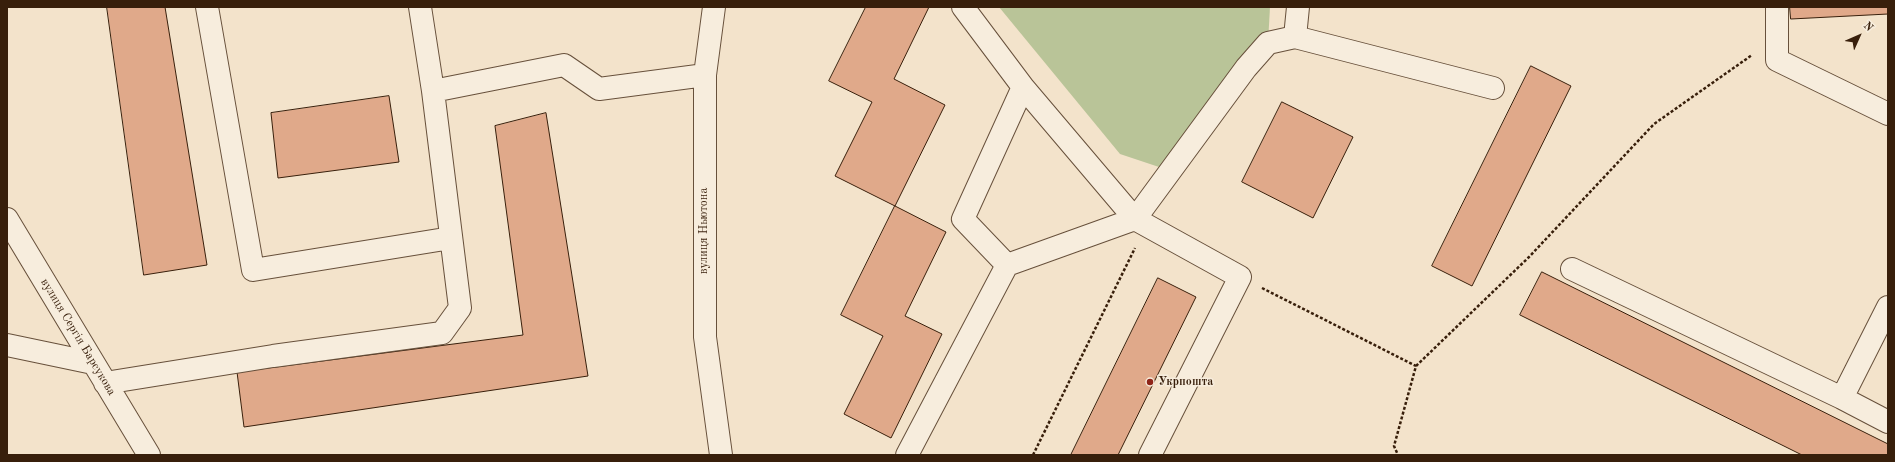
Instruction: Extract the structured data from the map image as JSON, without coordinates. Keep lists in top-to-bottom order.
{
  "streets": {
    "street": ["вулиця Ньютона", "вулиця Сергія Барсукова"]
  },
  "places": ["Укрпошта"],
  "north": "top right"
}
